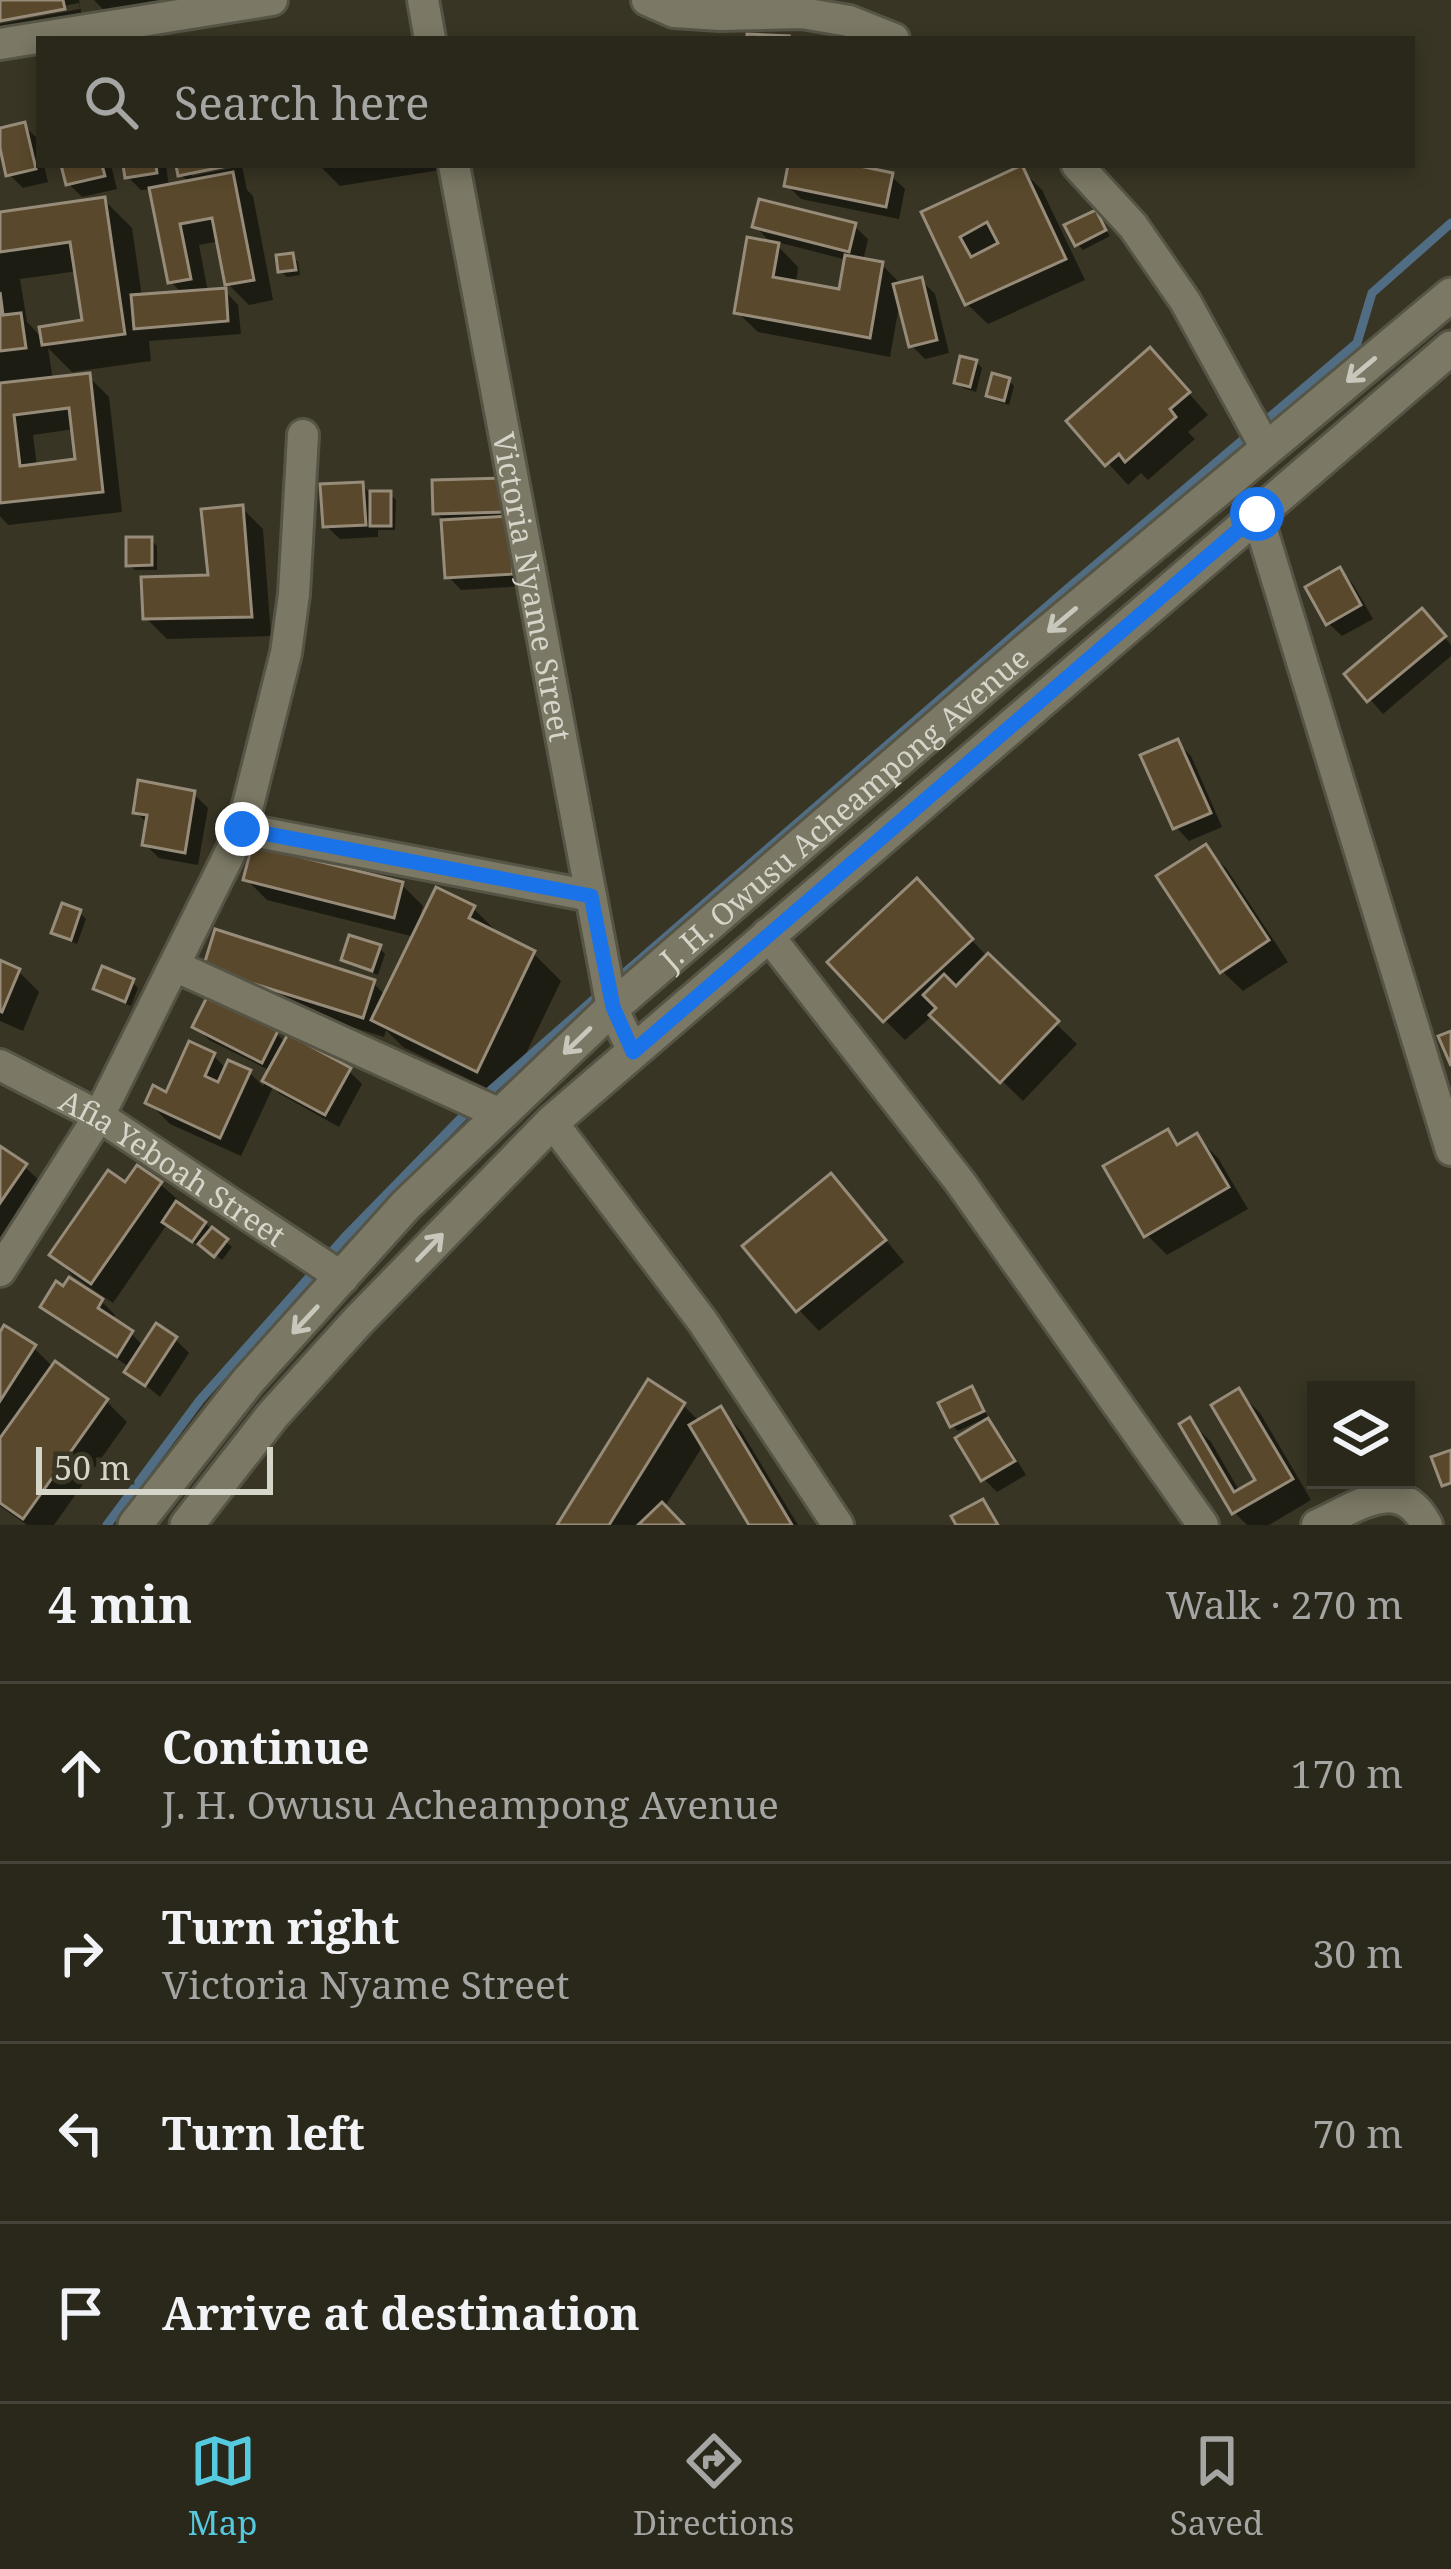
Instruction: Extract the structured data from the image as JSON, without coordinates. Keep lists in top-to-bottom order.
{
  "streets": {
    "street": ["Victoria Nyame Street", "J. H. Owusu Acheampong Avenue", "Afia Yeboah Street"]
  },
  "crossings": [
    ["Victoria Nyame Street", "J. H. Owusu Acheampong Avenue"],
    ["J. H. Owusu Acheampong Avenue", "Afia Yeboah Street"]
  ],
  "scale_bar": "50 m",
  "page": {
    "search": "Search here",
    "scale": "50 m",
    "heading": ["4 min", "Walk · 270 m"],
    "list": [
      ["Continue", "J. H. Owusu Acheampong Avenue", "170 m"],
      ["Turn right", "Victoria Nyame Street", "30 m"],
      ["Turn left", "70 m"],
      "Arrive at destination"
    ],
    "nav": ["Map", "Directions", "Saved"]
  }
}
